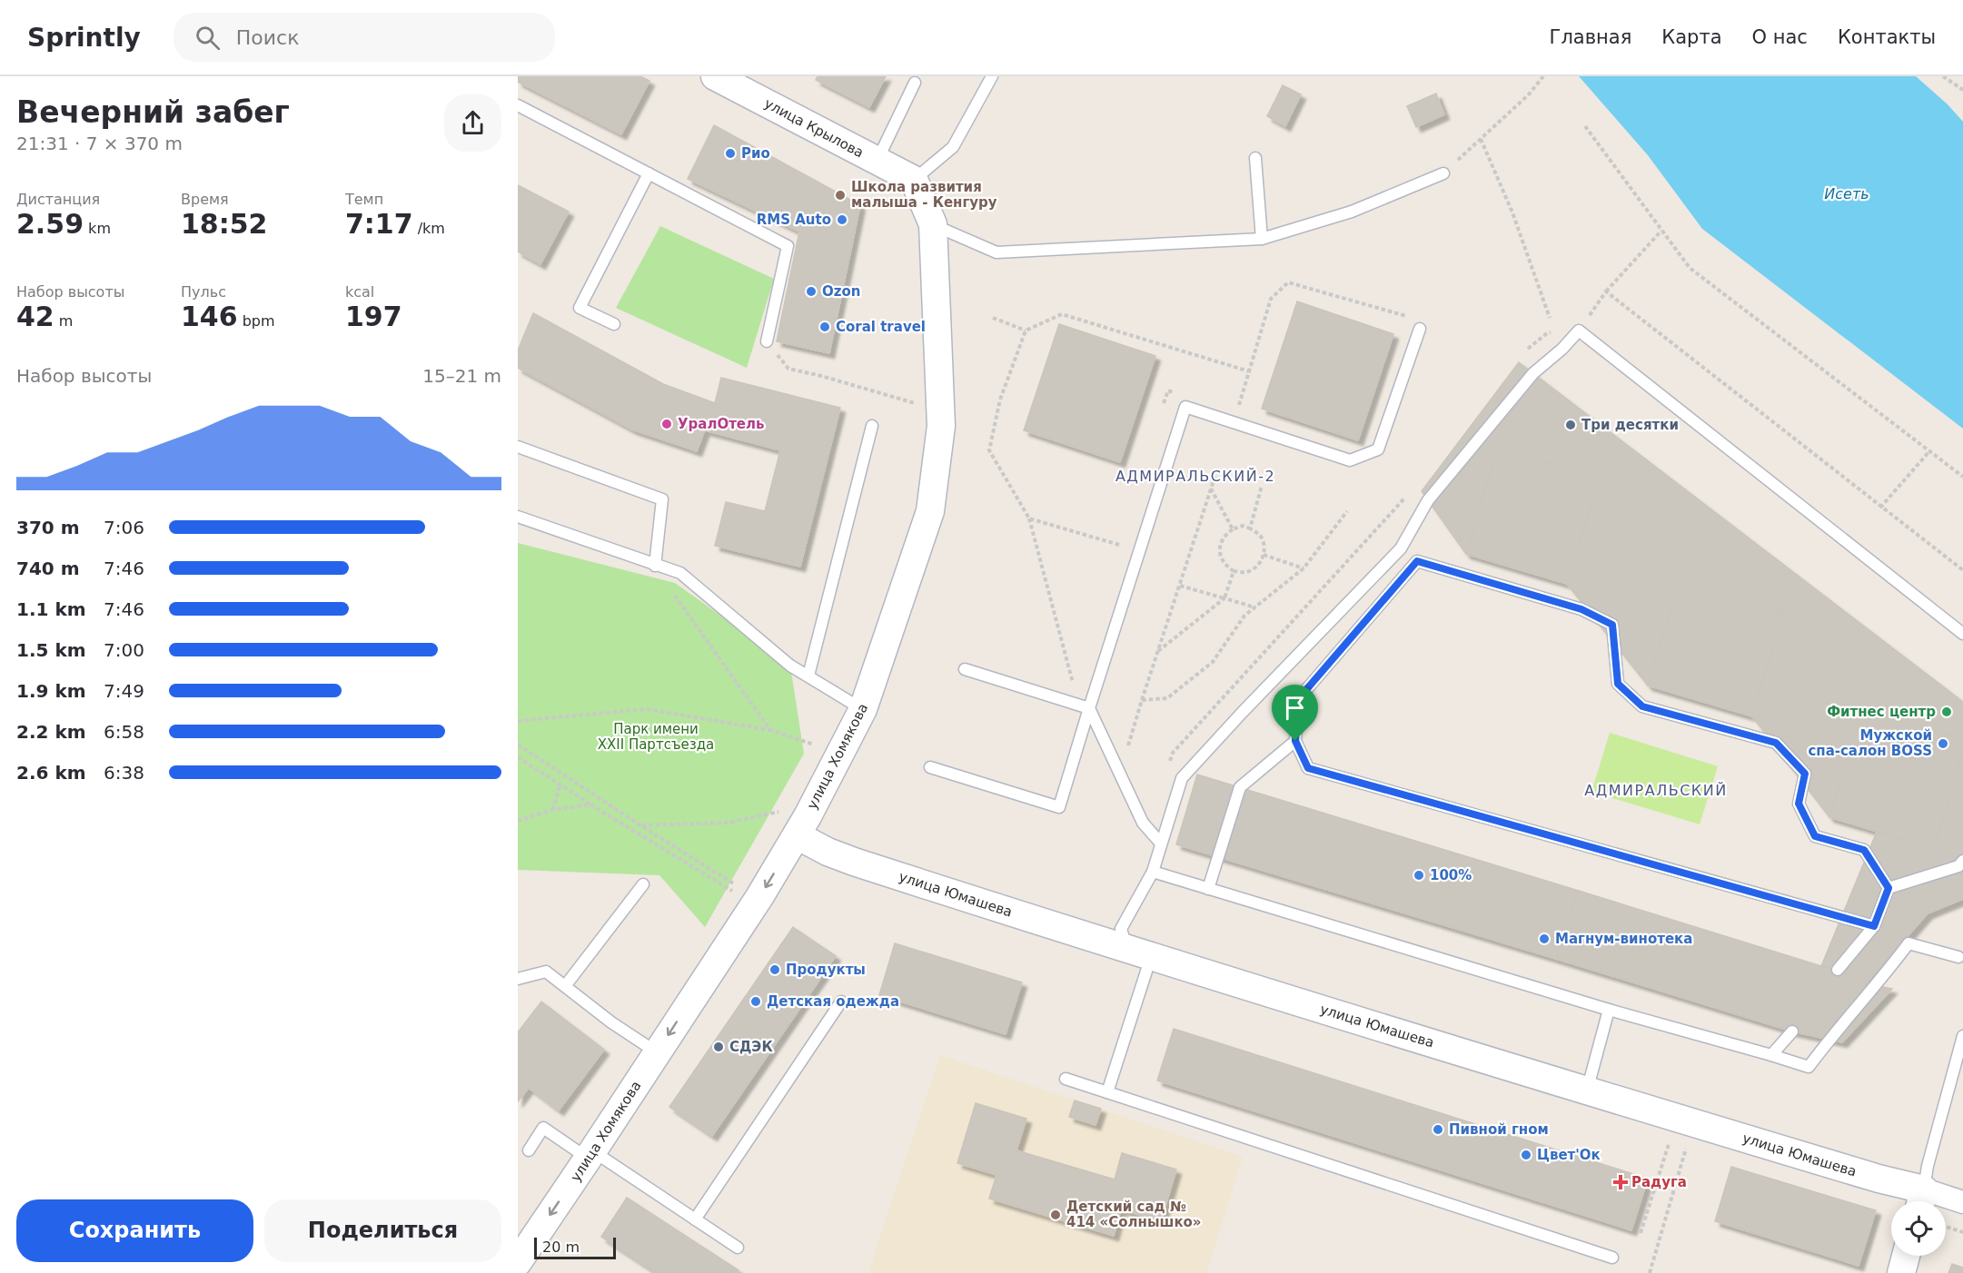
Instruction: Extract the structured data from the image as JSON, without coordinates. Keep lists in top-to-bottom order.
{
  "streets": {
    "street": ["улица Крылова", "улица Хомякова", "улица Юмашева"]
  },
  "crossings": [
    ["улица Крылова", "улица Хомякова"],
    ["улица Хомякова", "улица Юмашева"]
  ],
  "districts": ["АДМИРАЛЬСКИЙ-2", "АДМИРАЛЬСКИЙ"],
  "water": ["Исеть"],
  "parks": ["Парк имени XXII Партсъезда"],
  "places": {
    "other": [
      "Рио",
      "Школа развития малыша - Кенгуру",
      "RMS Auto",
      "Ozon",
      "Coral travel",
      "УралОтель",
      "Три десятки",
      "Фитнес центр",
      "Мужской спа-салон BOSS",
      "100%",
      "Магнум-винотека",
      "Продукты",
      "Детская одежда",
      "СДЭК",
      "Пивной гном",
      "Цвет'Ок",
      "Детский сад № 414 «Солнышко»"
    ],
    "health": ["Радуга"]
  },
  "scale_bar": "20 m",
  "page": {
    "header": "Sprintly",
    "search": "Поиск",
    "nav": [
      "Главная",
      "Карта",
      "О нас",
      "Контакты"
    ],
    "heading": ["Вечерний забег", "21:31 · 7 × 370 m"],
    "stats": [
      ["Дистанция", "2.59 km"],
      ["Время", "18:52"],
      ["Темп", "7:17 /km"],
      ["Набор высоты", "42 m"],
      ["Пульс", "146 bpm"],
      ["kcal", "197"]
    ],
    "chart": ["Набор высоты", "15–21 m"],
    "list": [
      {
        "name": "370 m",
        "note": "7:06"
      },
      {
        "name": "740 m",
        "note": "7:46"
      },
      {
        "name": "1.1 km",
        "note": "7:46"
      },
      {
        "name": "1.5 km",
        "note": "7:00"
      },
      {
        "name": "1.9 km",
        "note": "7:49"
      },
      {
        "name": "2.2 km",
        "note": "6:58"
      },
      {
        "name": "2.6 km",
        "note": "6:38"
      }
    ],
    "buttons": ["Сохранить", "Поделиться"],
    "scale": "20 m"
  }
}
